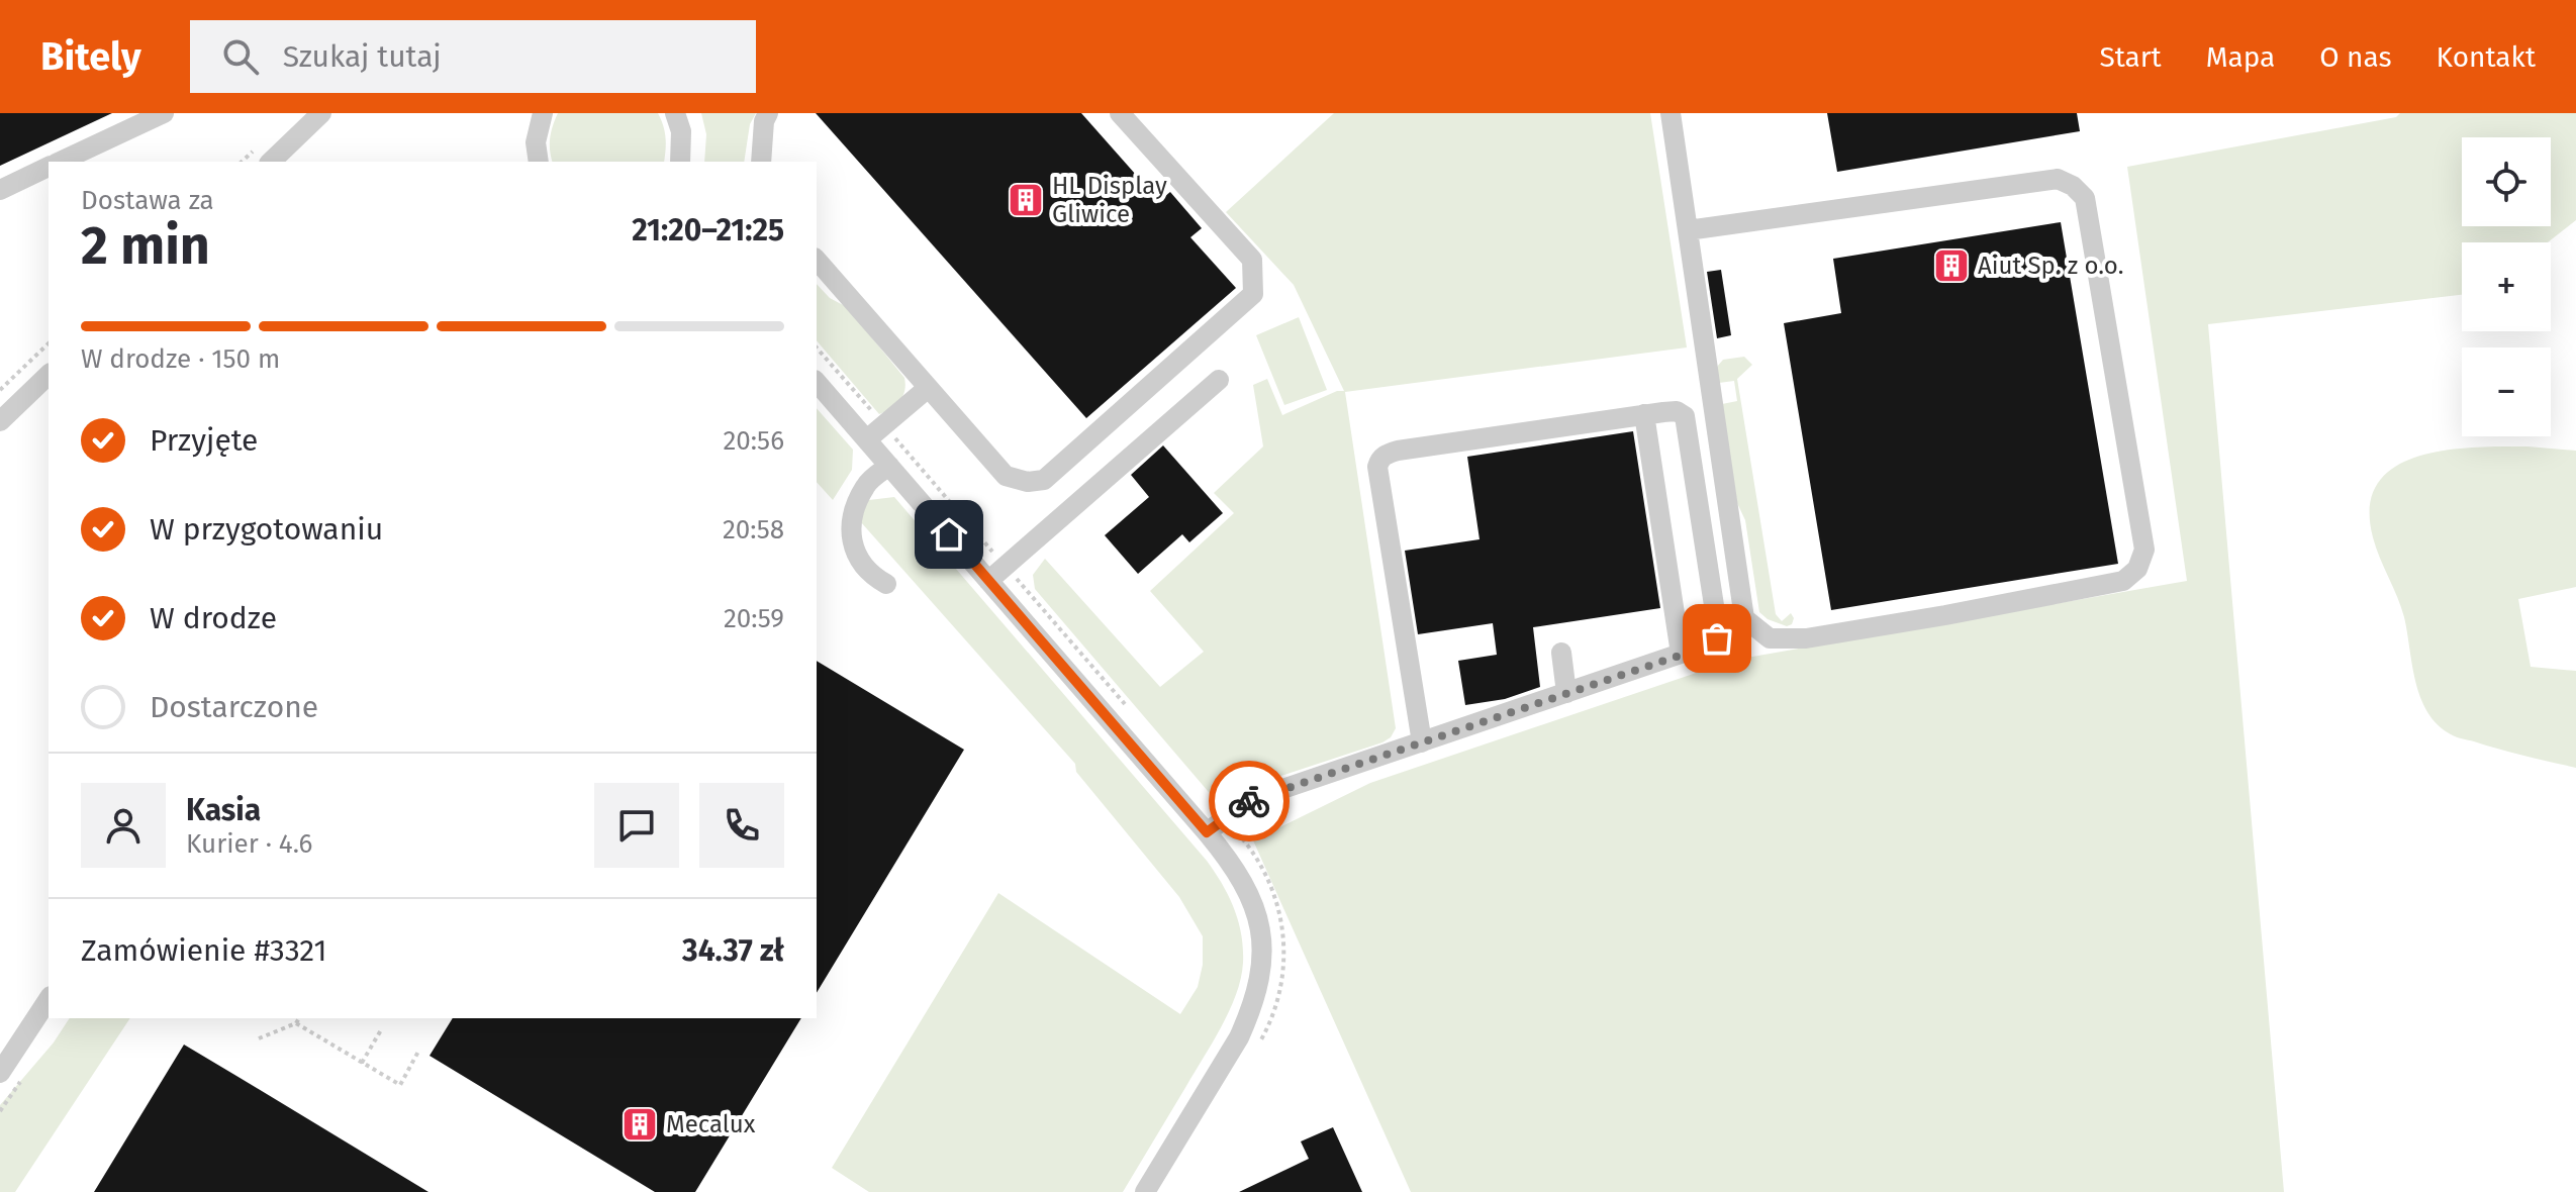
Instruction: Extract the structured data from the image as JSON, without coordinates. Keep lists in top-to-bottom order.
{
  "places": {
    "building": ["HL Display Gliwice", "Aiut Sp. z o.o.", "Mecalux"]
  },
  "page": {
    "header": "Bitely",
    "search": "Szukaj tutaj",
    "nav": [
      "Start",
      "Mapa",
      "O nas",
      "Kontakt"
    ],
    "map_buttons": ["+", "−"],
    "heading": ["2 min", "Dostawa za", "21:20–21:25"],
    "panel": [
      "Kasia",
      "Kurier · 4.6",
      "Zamówienie #3321",
      "34.37 zł"
    ],
    "bar": "W drodze · 150 m",
    "list": [
      ["Przyjęte", "20:56"],
      ["W przygotowaniu", "20:58"],
      ["W drodze", "20:59"],
      "Dostarczone"
    ]
  }
}
